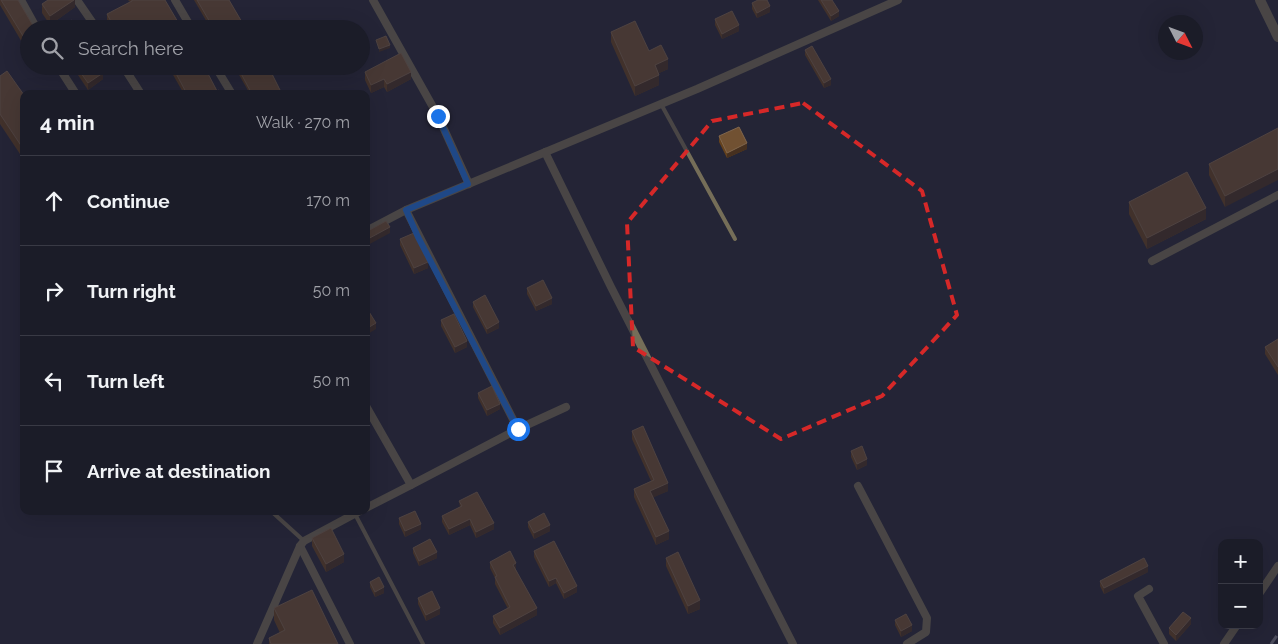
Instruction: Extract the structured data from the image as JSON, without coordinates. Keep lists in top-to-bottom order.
{
  "north": "bottom right",
  "page": {
    "search": "Search here",
    "heading": ["4 min", "Walk · 270 m"],
    "list": [
      ["Continue", "170 m"],
      ["Turn right", "50 m"],
      ["Turn left", "50 m"],
      "Arrive at destination"
    ],
    "map_buttons": ["+", "−"]
  }
}
